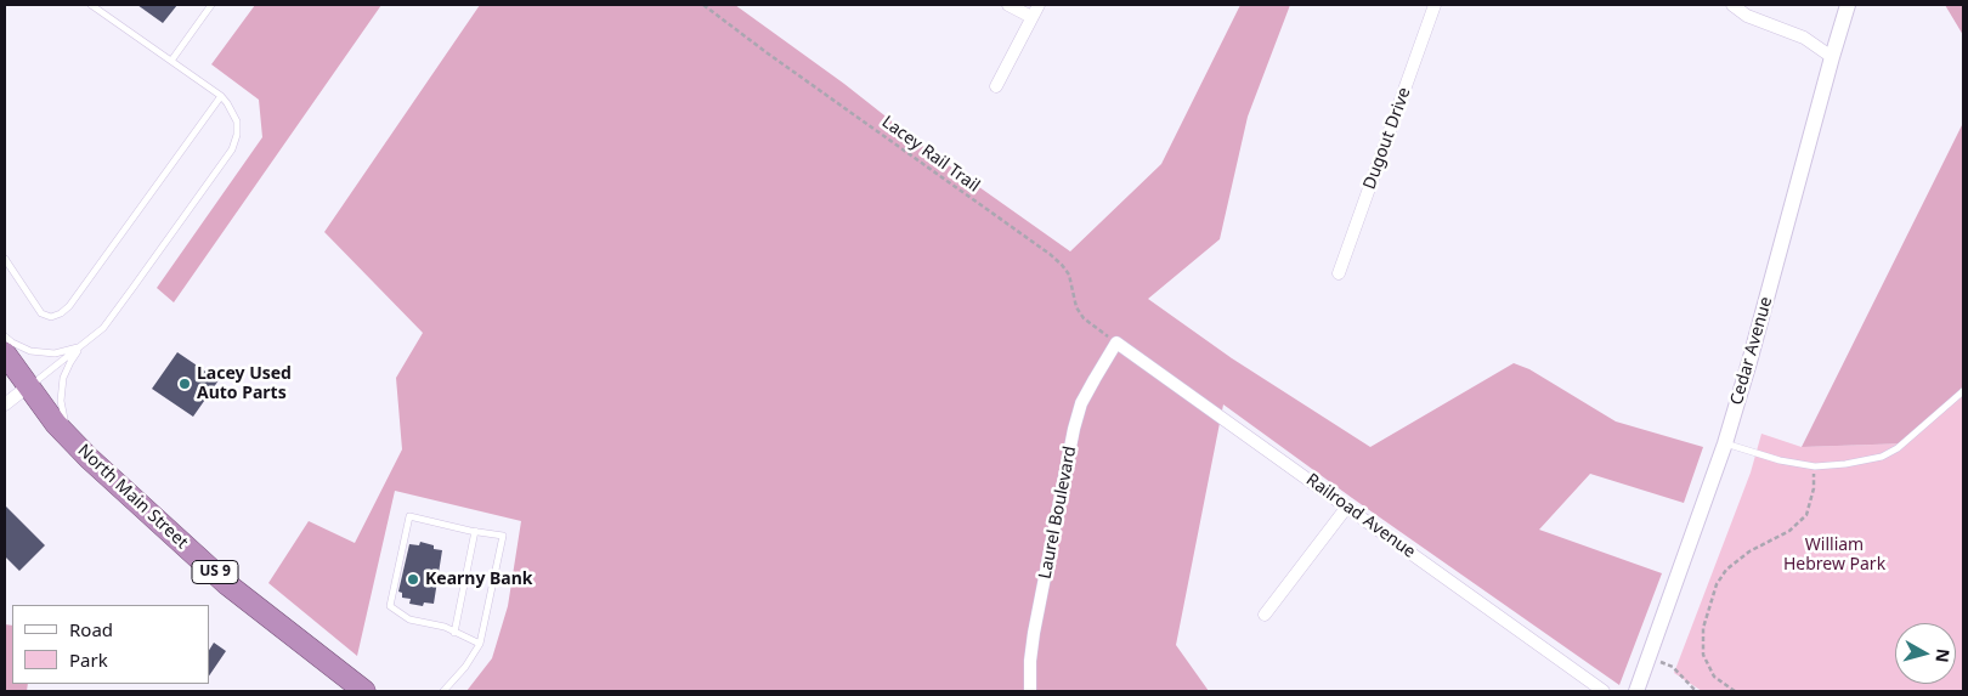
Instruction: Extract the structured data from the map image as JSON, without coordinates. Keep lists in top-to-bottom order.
{
  "streets": {
    "highway": ["North Main Street", "US 9"],
    "street": [
      "Dugout Drive",
      "Cedar Avenue",
      "Laurel Boulevard",
      "Railroad Avenue"
    ],
    "path": ["Lacey Rail Trail"]
  },
  "crossings": [
    ["Lacey Rail Trail", "Laurel Boulevard"],
    ["Lacey Rail Trail", "Railroad Avenue"],
    ["Laurel Boulevard", "Railroad Avenue"]
  ],
  "parks": ["William Hebrew Park"],
  "places": ["Lacey Used Auto Parts", "Kearny Bank"],
  "legend": ["Road", "Park"],
  "north": "right"
}
